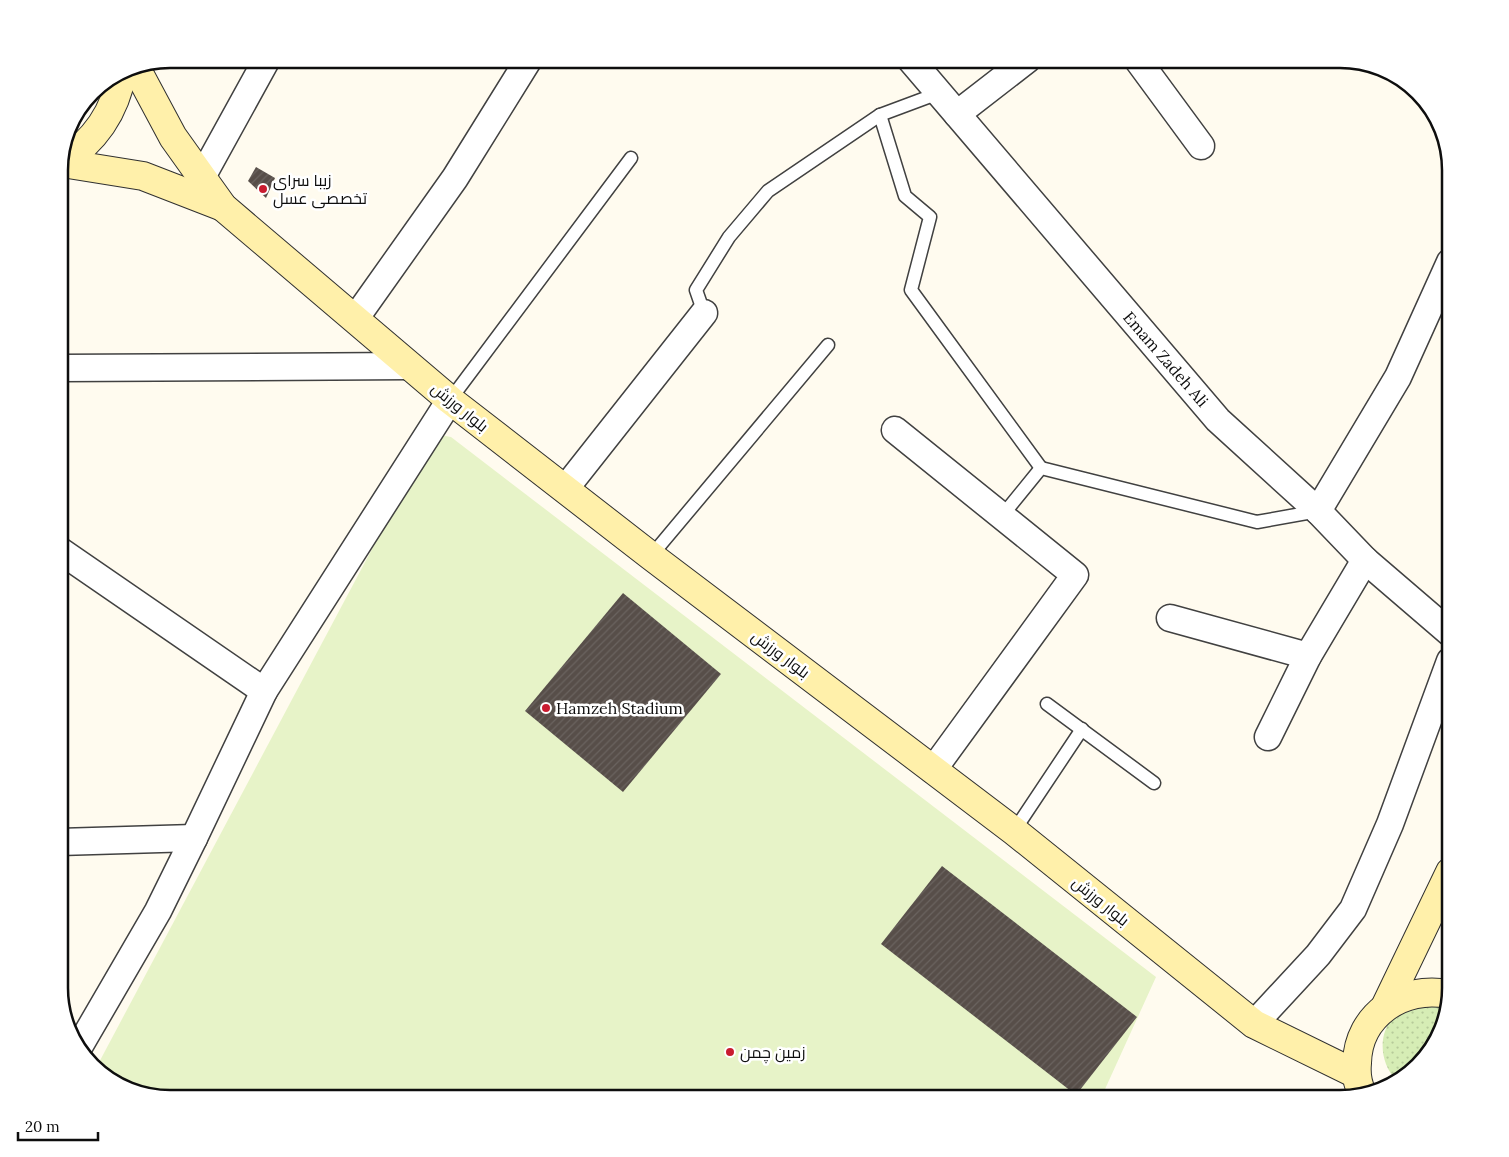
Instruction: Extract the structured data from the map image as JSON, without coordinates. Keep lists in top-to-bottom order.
{
  "streets": {
    "street": ["Emam Zadeh Ali", "بلوار ورزش"]
  },
  "places": ["زیبا سرای تخصصی عسل", "Hamzeh Stadium", "زمین چمن"],
  "scale_bar": "20 m"
}
